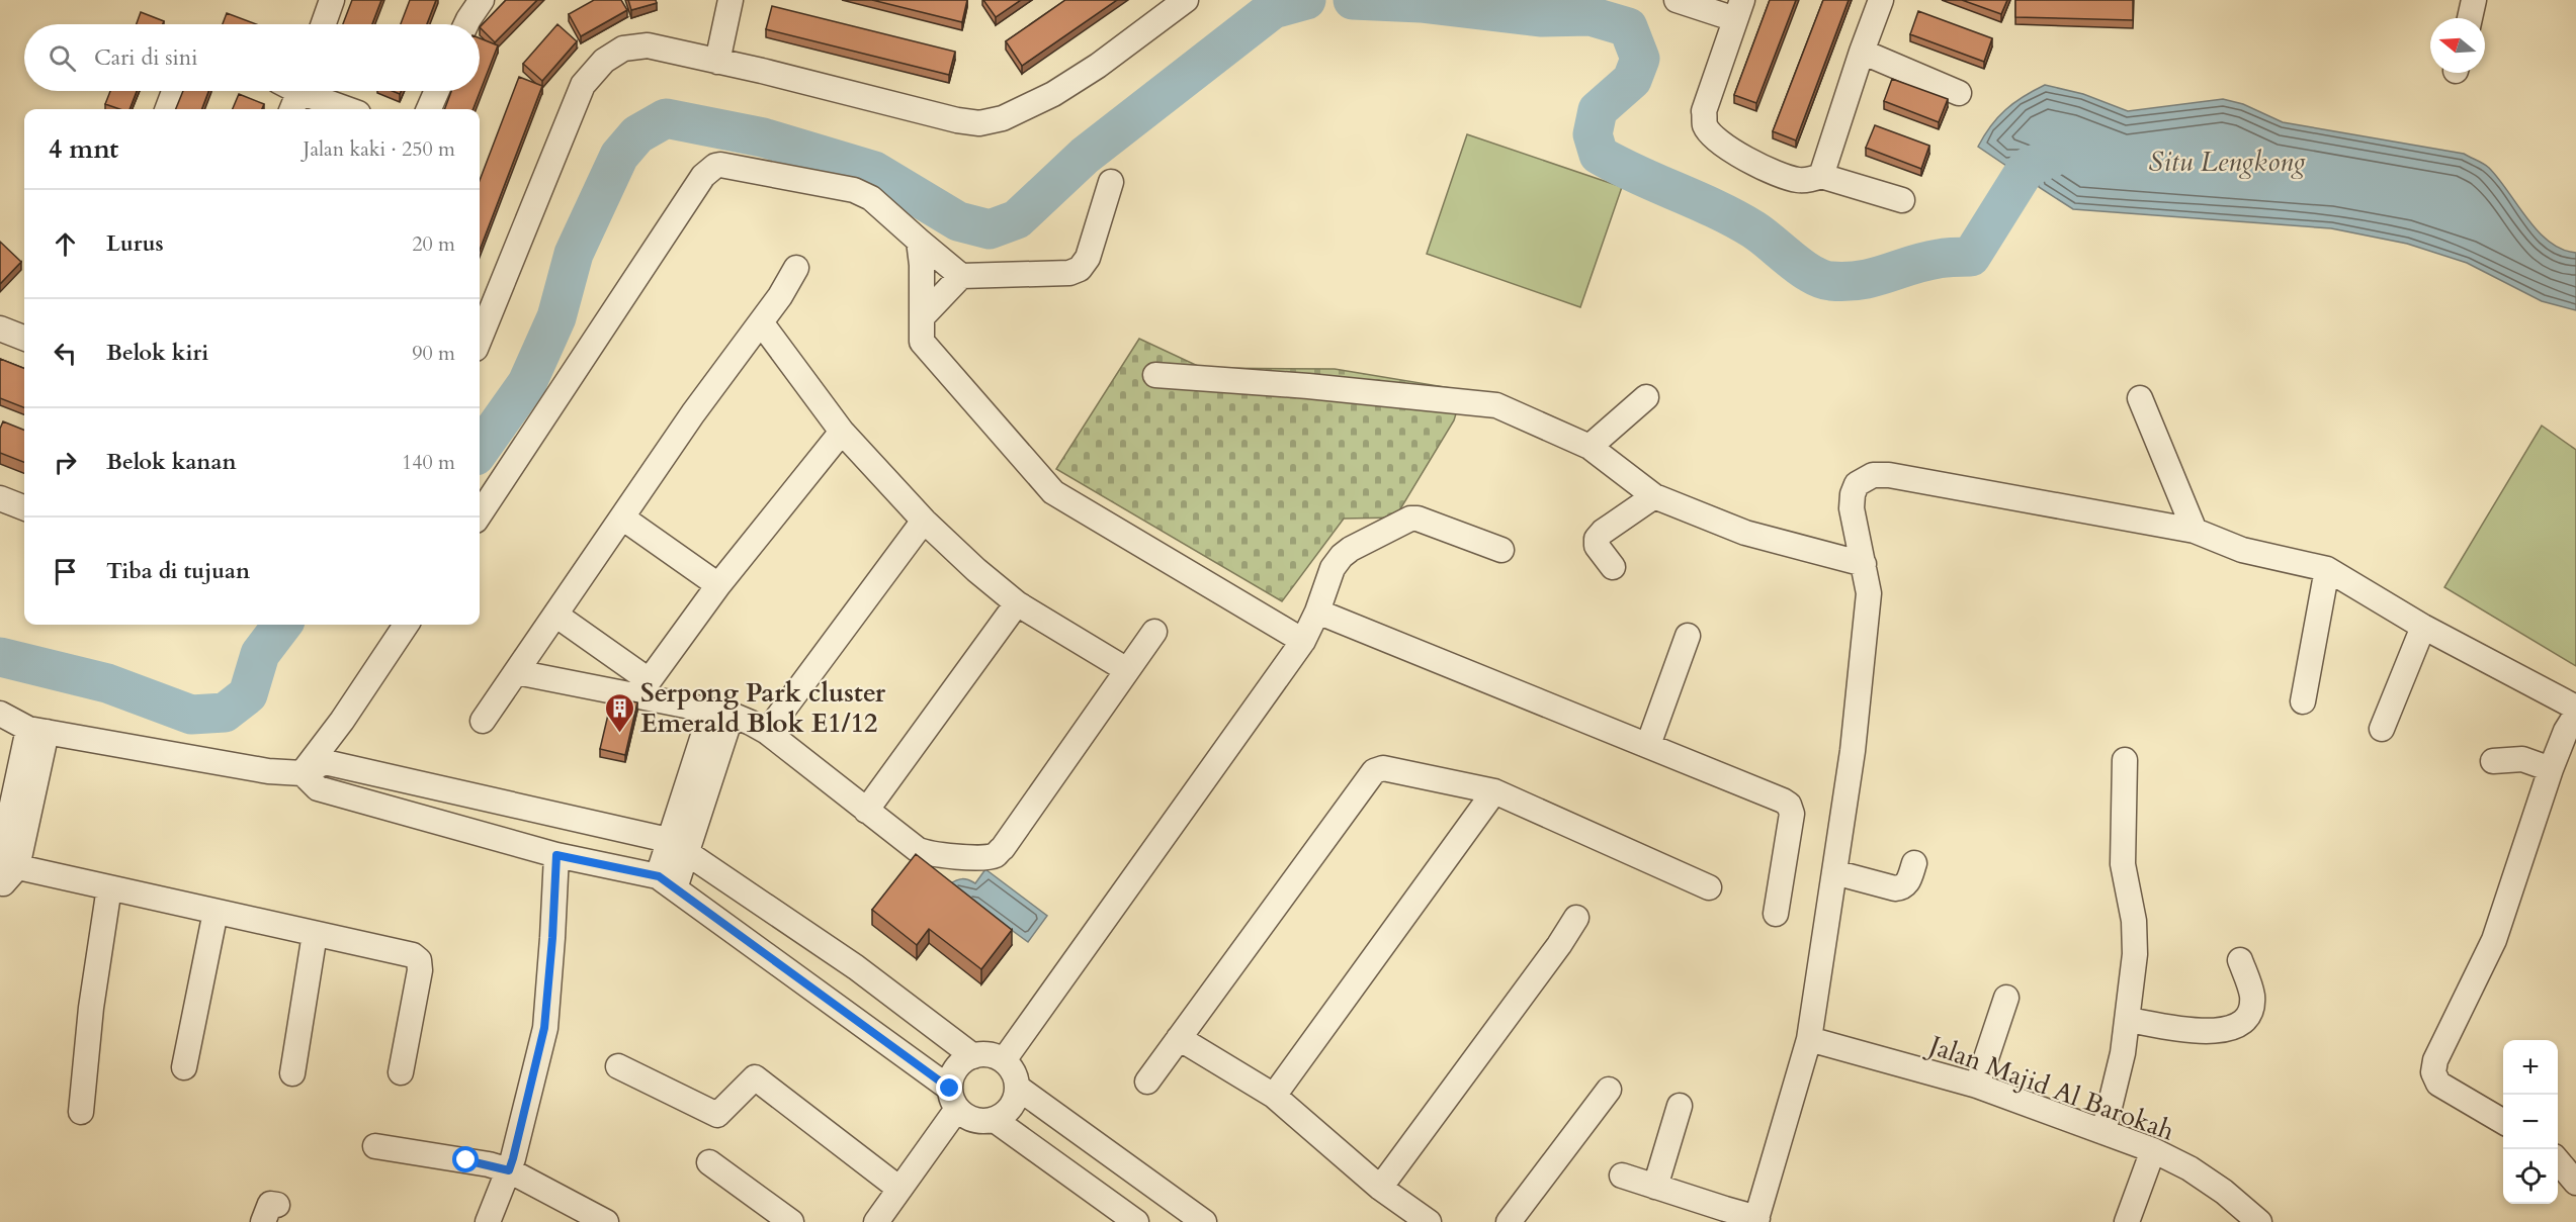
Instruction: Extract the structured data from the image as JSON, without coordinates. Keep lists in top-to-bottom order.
{
  "streets": {
    "street": ["Jalan Majid Al Barokah"]
  },
  "water": ["Situ Lengkong"],
  "places": {
    "building": ["Serpong Park cluster Emerald Blok E1/12"]
  },
  "north": "left",
  "page": {
    "search": "Cari di sini",
    "heading": ["4 mnt", "Jalan kaki · 250 m"],
    "list": [
      ["Lurus", "20 m"],
      ["Belok kiri", "90 m"],
      ["Belok kanan", "140 m"],
      "Tiba di tujuan"
    ],
    "map_buttons": ["+", "−"]
  }
}
